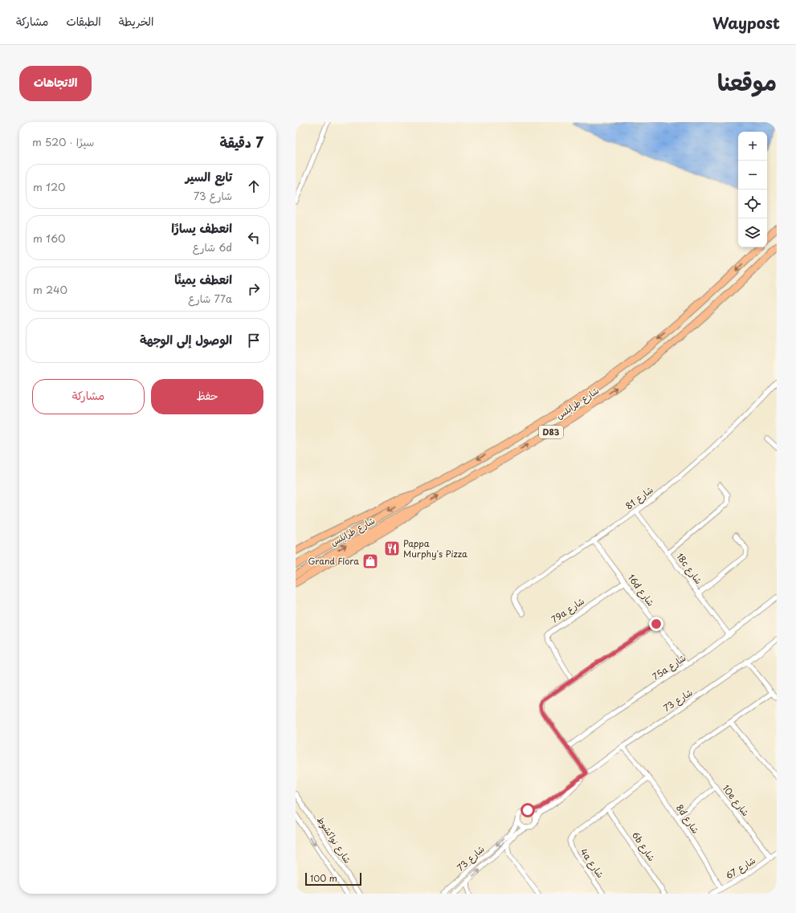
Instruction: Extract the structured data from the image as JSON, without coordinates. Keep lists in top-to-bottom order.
{
  "streets": {
    "highway": ["شارع طرابلس", "D83"],
    "street": [
      "شارع 81",
      "18c شارع",
      "16d شارع",
      "79a شارع",
      "75a شارع",
      "شارع 73",
      "10e شارع",
      "8d شارع",
      "شارع نواكشوط",
      "6b شارع",
      "4a شارع",
      "شارع 67"
    ]
  },
  "crossings": [
    ["شارع 81", "18c شارع"],
    ["شارع 81", "16d شارع"],
    ["18c شارع", "75a شارع"],
    ["16d شارع", "79a شارع"],
    ["16d شارع", "75a شارع"],
    ["شارع 73", "8d شارع"],
    ["10e شارع", "شارع 67"],
    ["8d شارع", "شارع 67"],
    ["6b شارع", "4a شارع"]
  ],
  "places": {
    "restaurant": ["Pappa Murphy's Pizza"],
    "shop": ["Grand Flora"]
  },
  "scale_bar": "100 m",
  "page": {
    "header": "Waypost",
    "nav": ["الخريطة", "الطبقات", "مشاركة"],
    "title": "موقعنا",
    "buttons": [
      "الاتجاهات",
      ["حفظ", "مشاركة"]
    ],
    "heading": ["7 دقيقة", "سيرًا · 520 m"],
    "map_buttons": ["+", "−"],
    "list": [
      ["تابع السير", "شارع 73", "120 m"],
      ["انعطف يسارًا", "6d شارع", "160 m"],
      ["انعطف يمينًا", "77a شارع", "240 m"],
      "الوصول إلى الوجهة"
    ],
    "scale": "100 m"
  }
}
